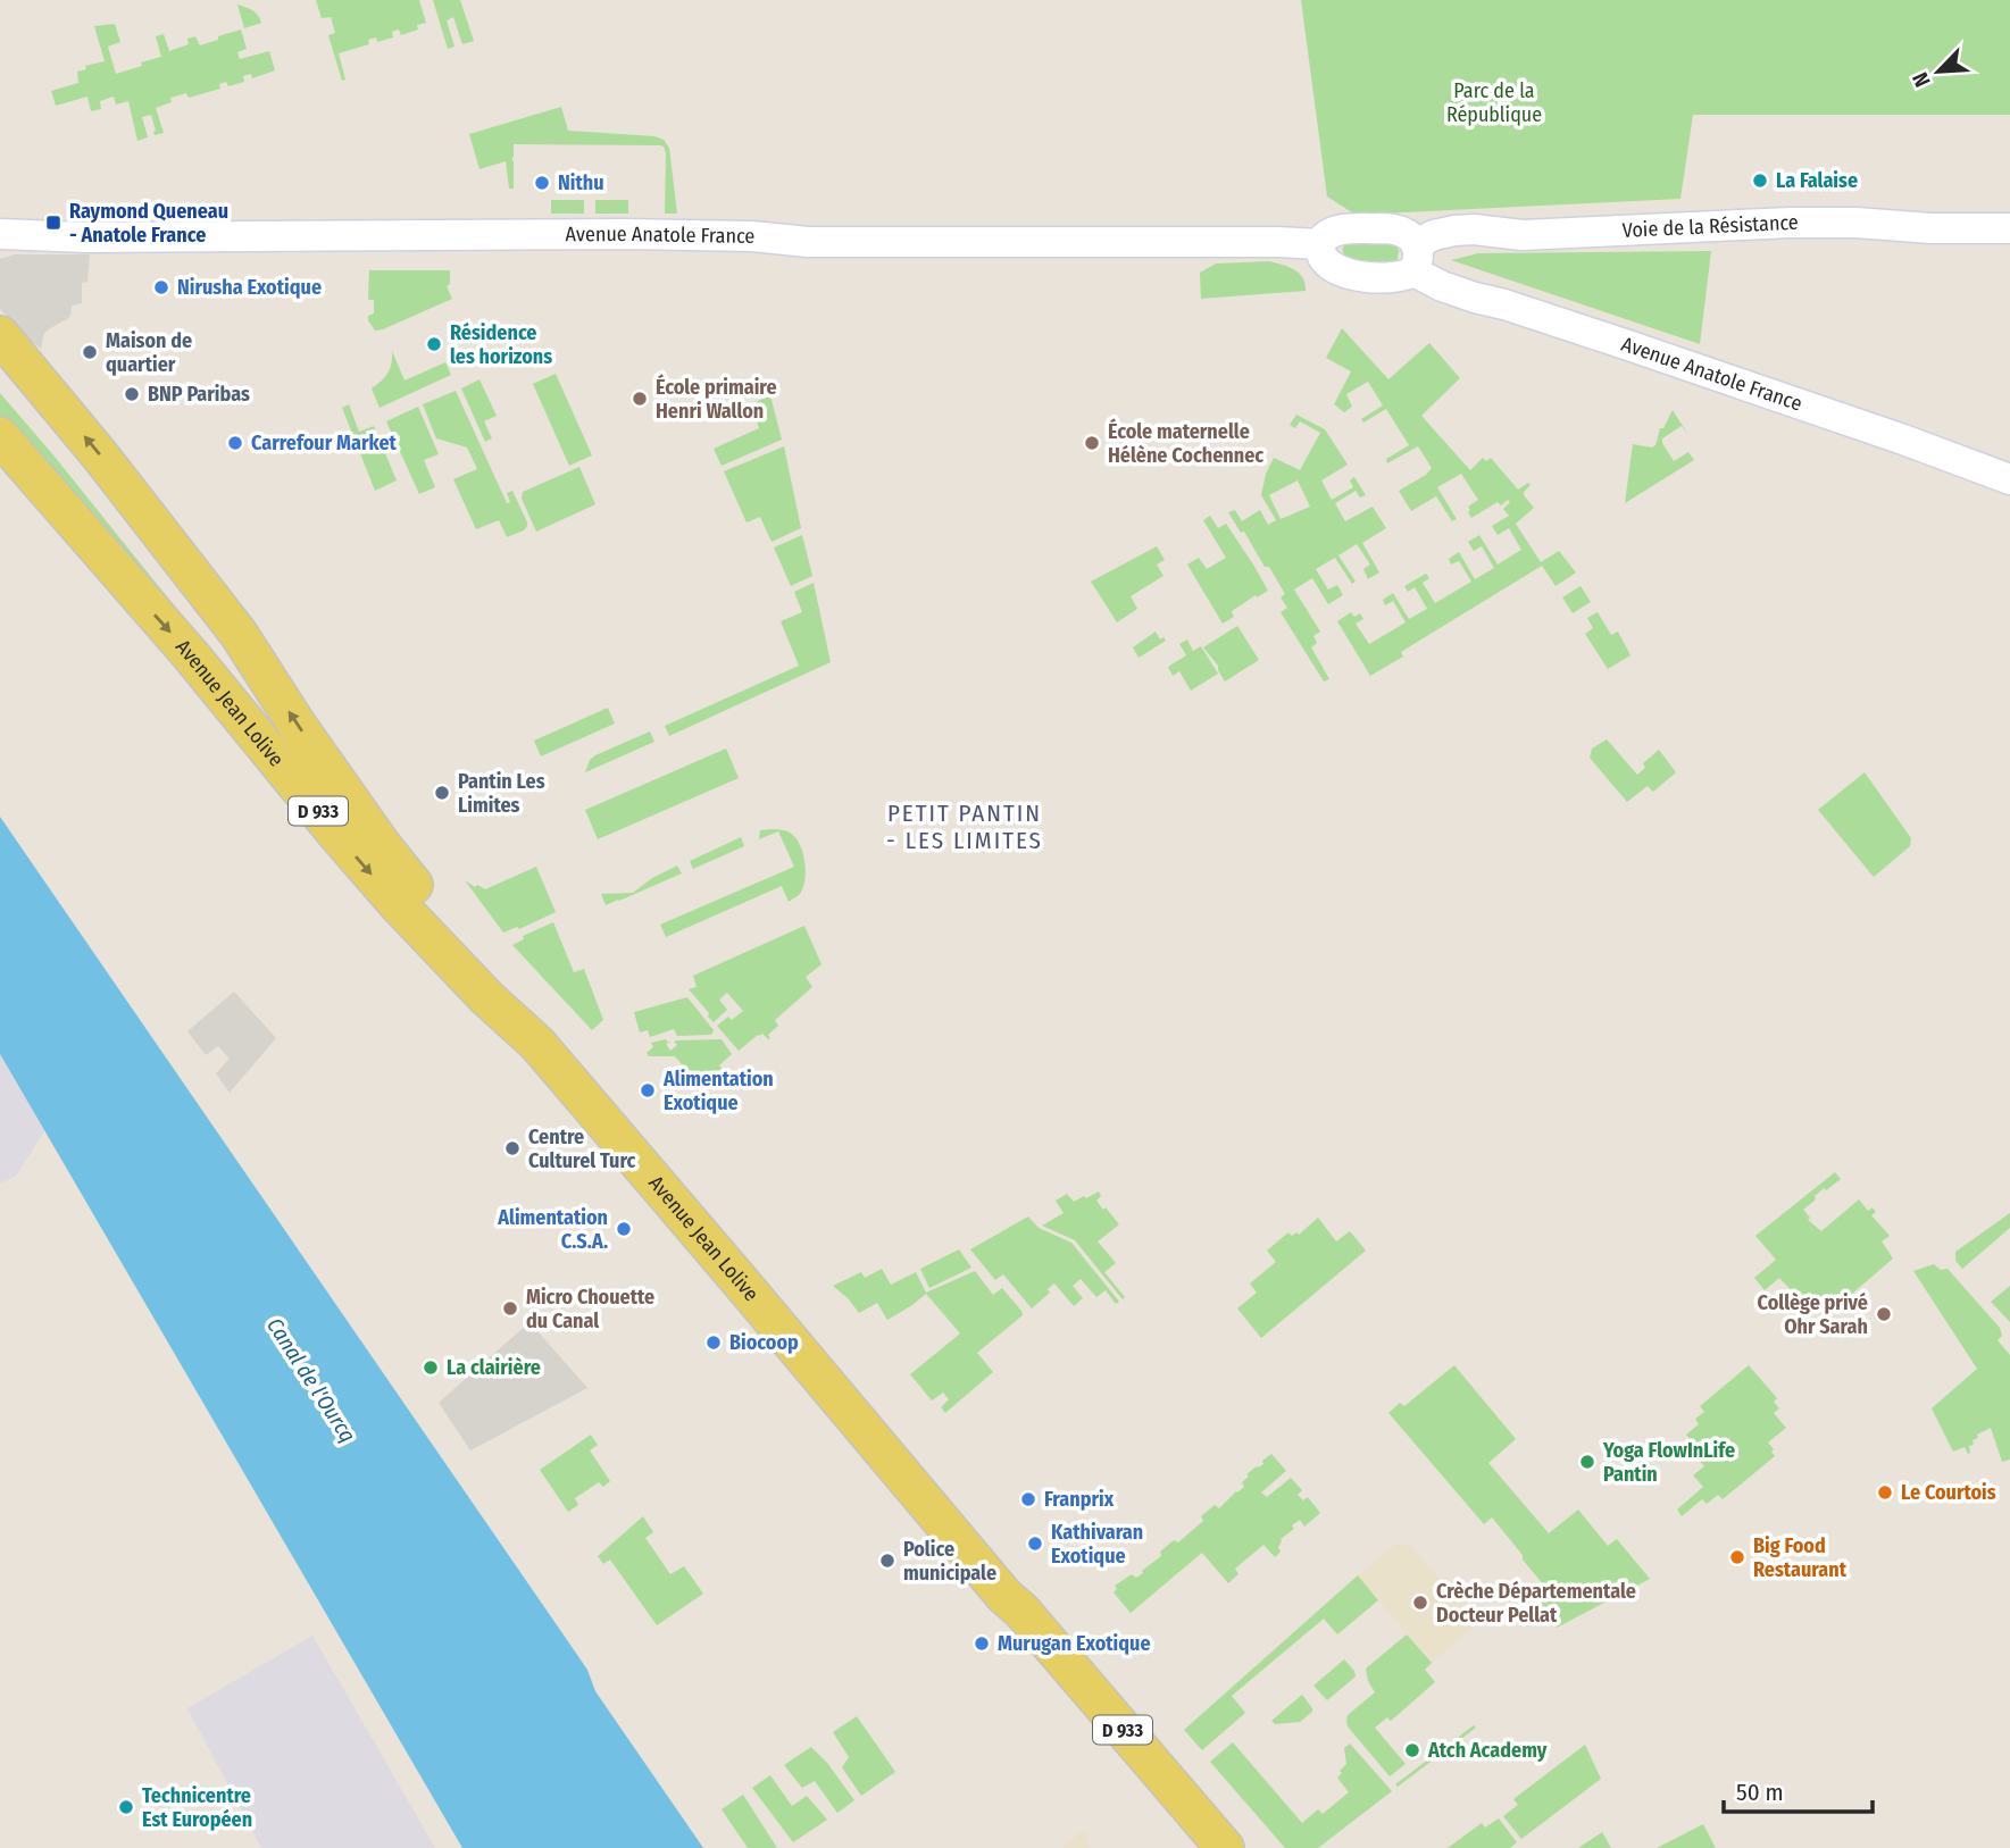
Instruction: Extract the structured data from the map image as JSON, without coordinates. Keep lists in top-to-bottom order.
{
  "streets": {
    "main road": ["Avenue Jean Lolive", "D 933"],
    "street": ["Voie de la Résistance", "Avenue Anatole France"]
  },
  "crossings": [
    ["Voie de la Résistance", "Avenue Anatole France"],
    ["Avenue Jean Lolive", "D 933"]
  ],
  "districts": ["PETIT PANTIN - LES LIMITES"],
  "water": ["Canal de l'Ourcq"],
  "parks": ["Parc de la République"],
  "places": {
    "other": [
      "La Falaise",
      "Nithu",
      "Nirusha Exotique",
      "Résidence les horizons",
      "Maison de quartier",
      "BNP Paribas",
      "École primaire Henri Wallon",
      "Carrefour Market",
      "École maternelle Hélène Cochennec",
      "Pantin Les Limites",
      "Alimentation Exotique",
      "Centre Culturel Turc",
      "Alimentation C.S.A.",
      "Micro Chouette du Canal",
      "Collège privé Ohr Sarah",
      "Biocoop",
      "La clairière",
      "Yoga FlowInLife Pantin",
      "Le Courtois",
      "Franprix",
      "Kathivaran Exotique",
      "Big Food Restaurant",
      "Police municipale",
      "Crèche Départementale Docteur Pellat",
      "Murugan Exotique",
      "Atch Academy",
      "Technicentre Est Européen"
    ],
    "transit": ["Raymond Queneau - Anatole France"]
  },
  "scale_bar": "50 m",
  "north": "bottom left"
}
